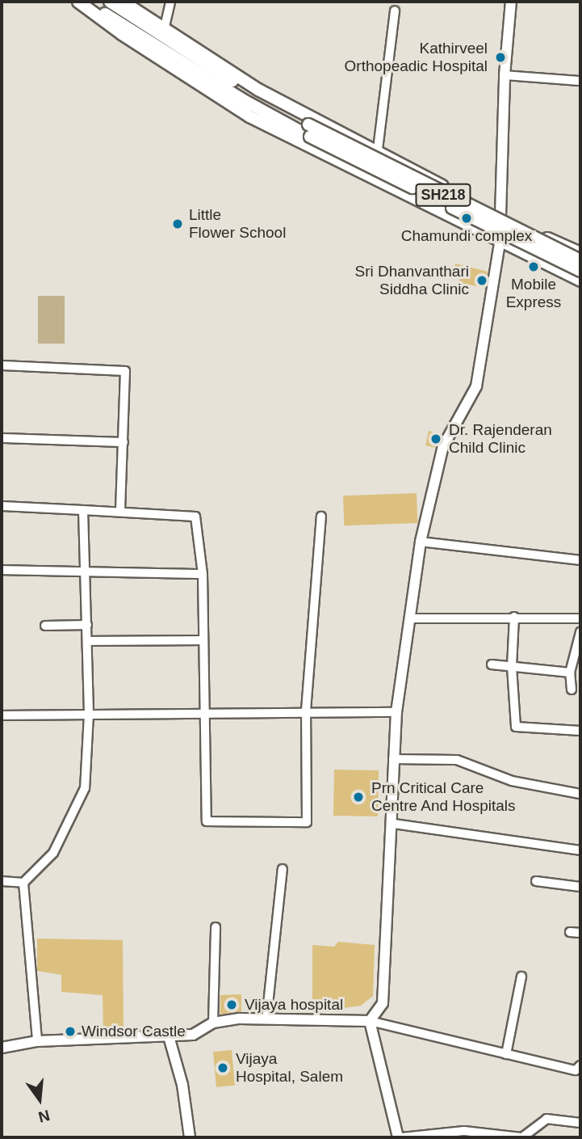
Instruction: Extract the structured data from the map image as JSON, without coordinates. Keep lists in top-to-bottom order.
{
  "streets": {
    "main road": ["SH218"]
  },
  "places": [
    "Kathirveel Orthopeadic Hospital",
    "Chamundi complex",
    "Little Flower School",
    "Mobile Express",
    "Sri Dhanvanthari Siddha Clinic",
    "Dr. Rajenderan Child Clinic",
    "Prn Critical Care Centre And Hospitals",
    "Vijaya hospital",
    "Windsor Castle",
    "Vijaya Hospital, Salem"
  ],
  "north": "bottom"
}
